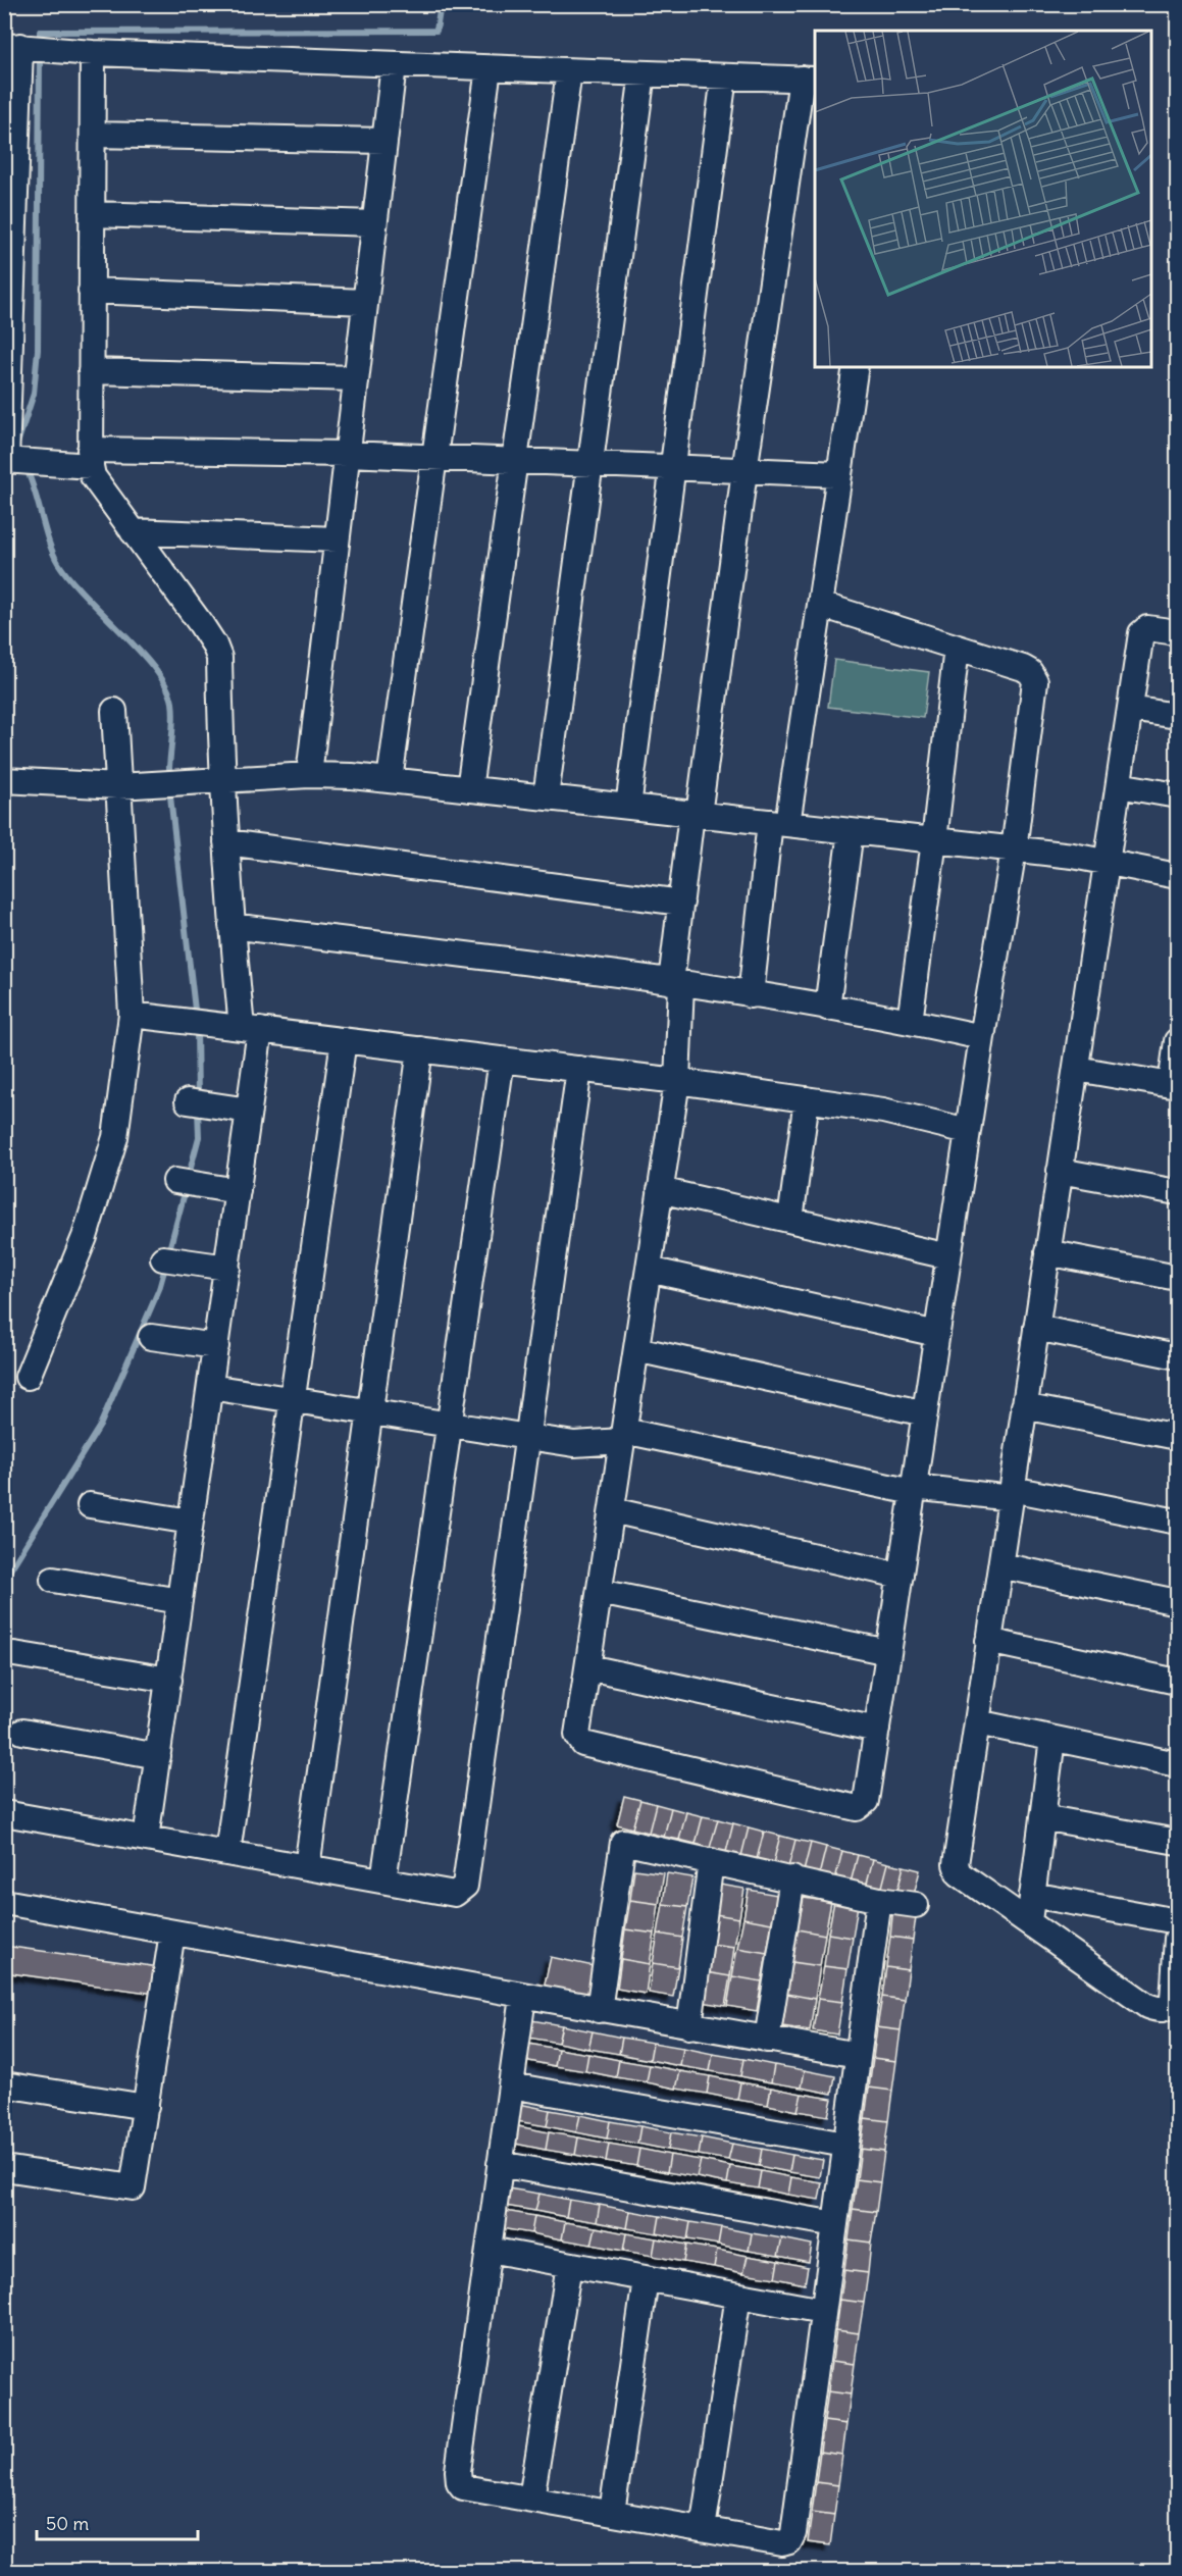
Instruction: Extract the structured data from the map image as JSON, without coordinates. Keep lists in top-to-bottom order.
{
  "scale_bar": "50 m"
}
